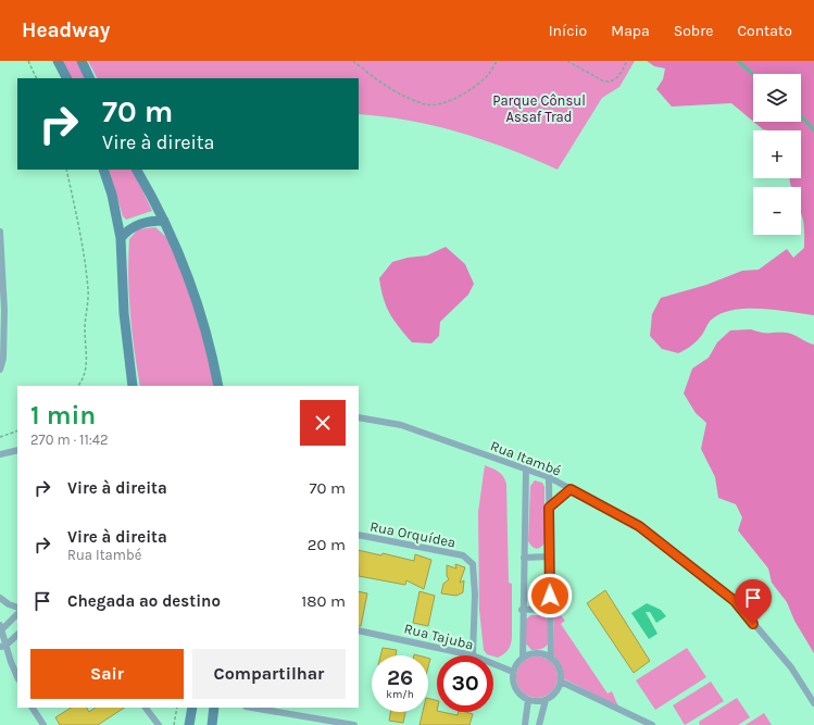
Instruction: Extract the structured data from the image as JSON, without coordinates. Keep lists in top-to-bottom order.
{
  "streets": {
    "street": ["Rua Itambé", "Rua Orquídea", "Rua Tajuba"]
  },
  "crossings": [
    ["Rua Orquídea", "Rua Tajuba"]
  ],
  "parks": ["Parque Cônsul Assaf Trad"],
  "page": {
    "header": "Headway",
    "nav": [
      "Início",
      "Mapa",
      "Sobre",
      "Contato"
    ],
    "map_buttons": ["+", "−"],
    "turn": ["70 m", "Vire à direita"],
    "heading": ["1 min", "270 m · 11:42"],
    "list": [
      {
        "name": "Vire à direita",
        "value": "70 m"
      },
      {
        "name": "Vire à direita",
        "note": "Rua Itambé",
        "value": "20 m"
      },
      {
        "name": "Chegada ao destino",
        "value": "180 m"
      }
    ],
    "buttons": ["Sair", "Compartilhar"],
    "speed": "26 km/h",
    "limit": "30"
  }
}
